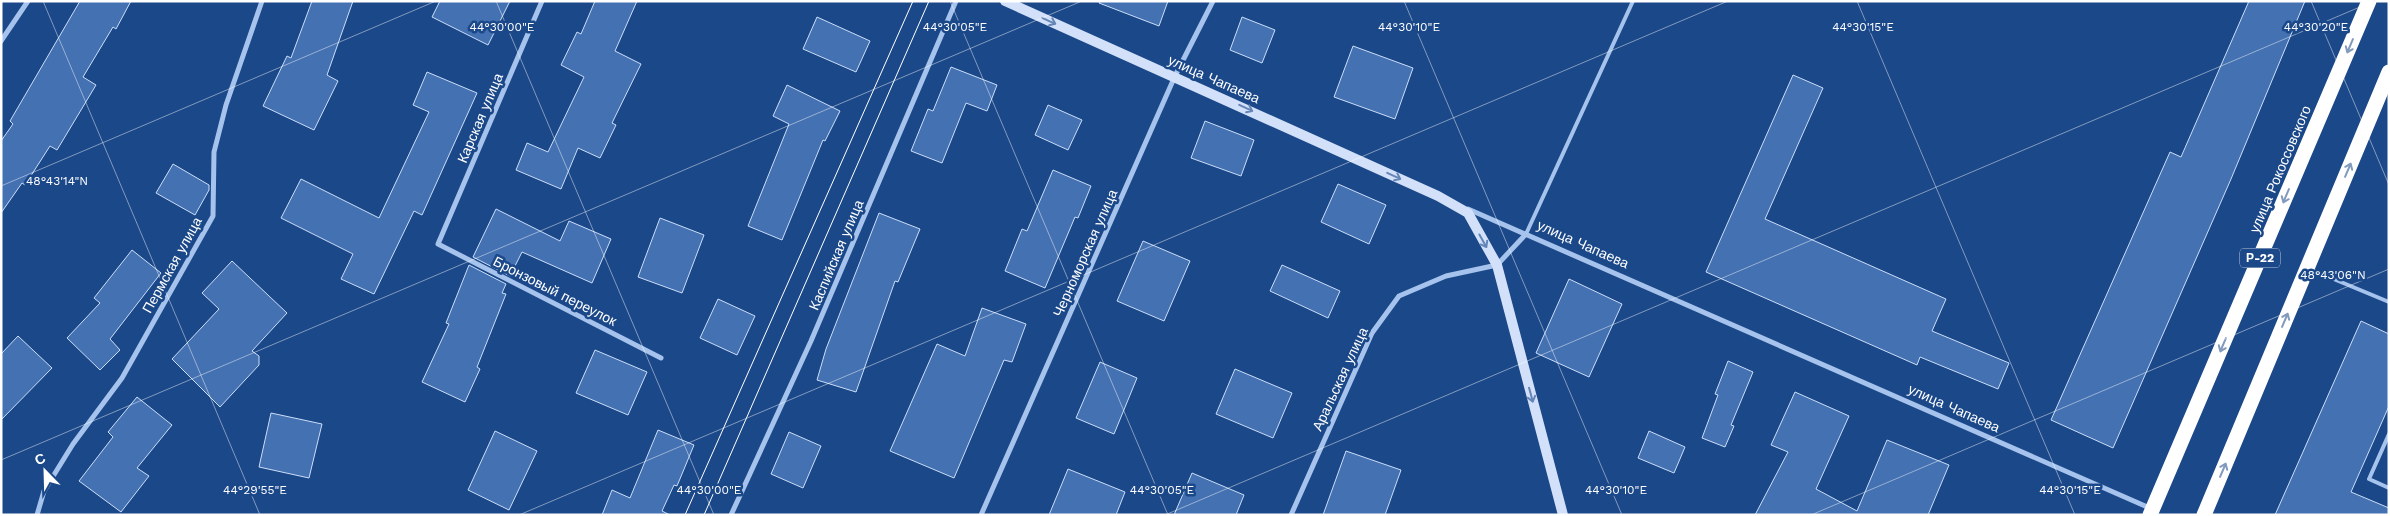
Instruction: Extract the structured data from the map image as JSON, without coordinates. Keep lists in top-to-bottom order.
{
  "streets": {
    "highway": ["улица Рокоссовского", "Р-22"],
    "street": [
      "улица Чапаева",
      "Карская улица",
      "Черноморская улица",
      "Каспийская улица",
      "Пермская улица",
      "Бронзовый переулок",
      "Аральская улица"
    ]
  },
  "crossings": [
    ["улица Чапаева", "улица Рокоссовского"],
    ["улица Чапаева", "Черноморская улица"],
    ["Карская улица", "Бронзовый переулок"]
  ],
  "one_way": ["улица Чапаева"],
  "north": "top left",
  "coordinates": [
    "44°30'00\"E",
    "44°30'05\"E",
    "44°30'10\"E",
    "44°30'15\"E",
    "44°30'20\"E",
    "48°43'14\"N",
    "48°43'06\"N",
    "44°29'55\"E"
  ]
}
